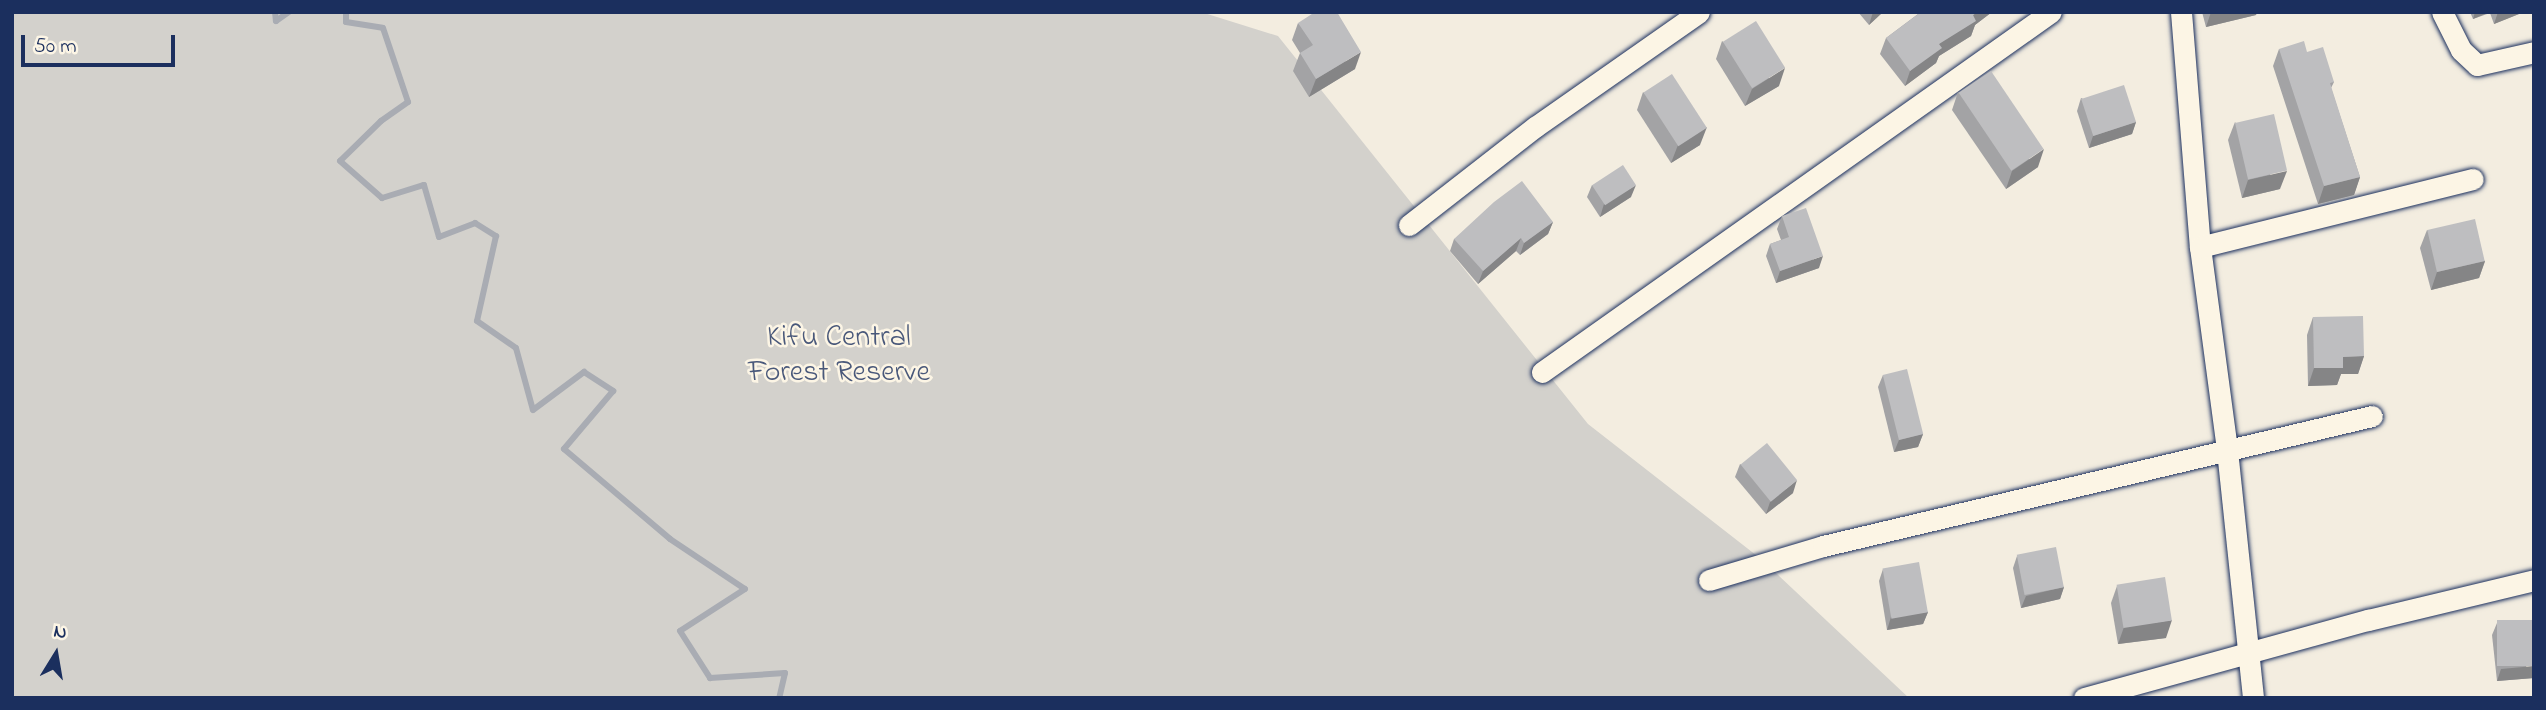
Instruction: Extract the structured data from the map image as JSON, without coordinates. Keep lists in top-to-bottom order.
{
  "parks": ["Kifu Central Forest Reserve"],
  "scale_bar": "50 m",
  "north": "top"
}
